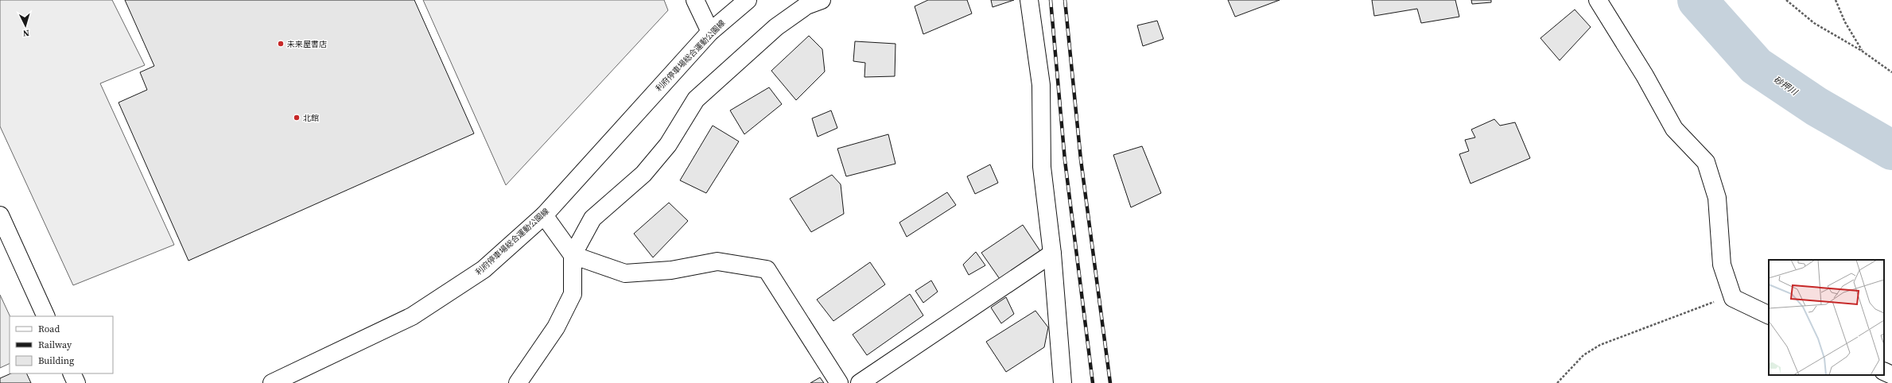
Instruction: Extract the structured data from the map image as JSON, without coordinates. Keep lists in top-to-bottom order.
{
  "streets": {
    "street": ["利府停車場総合運動公園線"]
  },
  "water": ["砂押川"],
  "places": ["未来屋書店", "北館"],
  "legend": ["Road", "Railway", "Building"],
  "north": "bottom"
}
